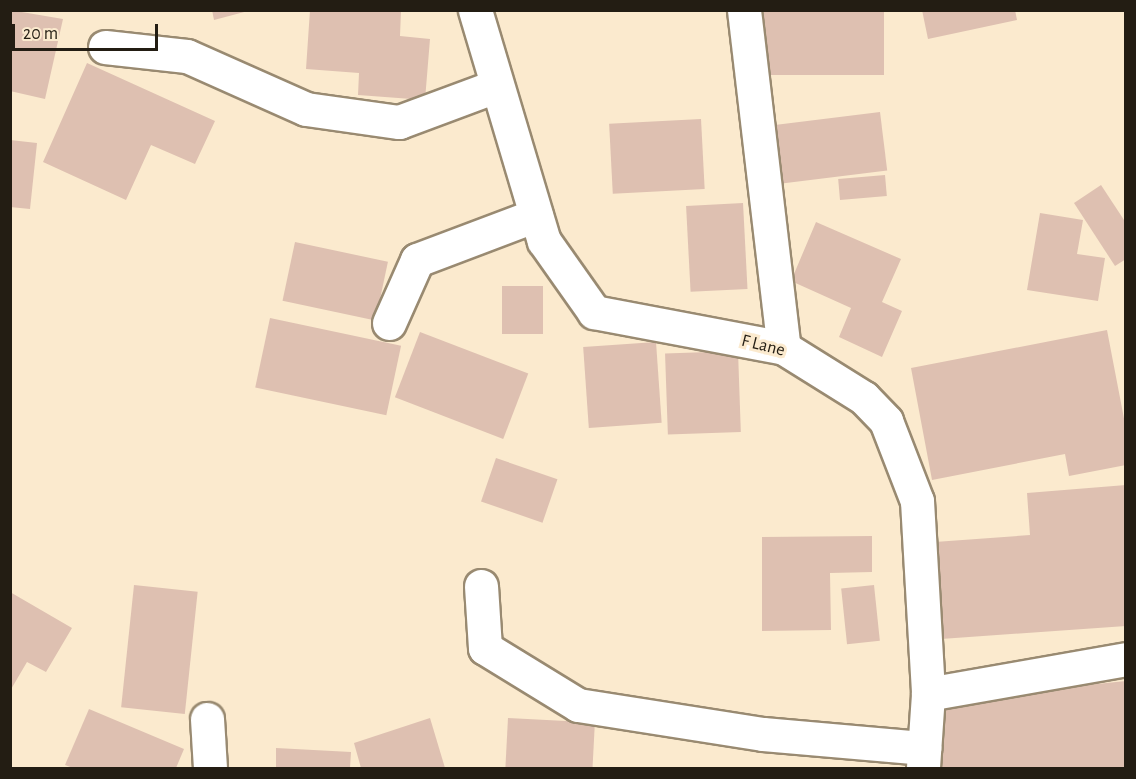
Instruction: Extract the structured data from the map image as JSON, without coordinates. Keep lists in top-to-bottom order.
{
  "streets": {
    "street": ["F Lane"]
  },
  "scale_bar": "20 m"
}
